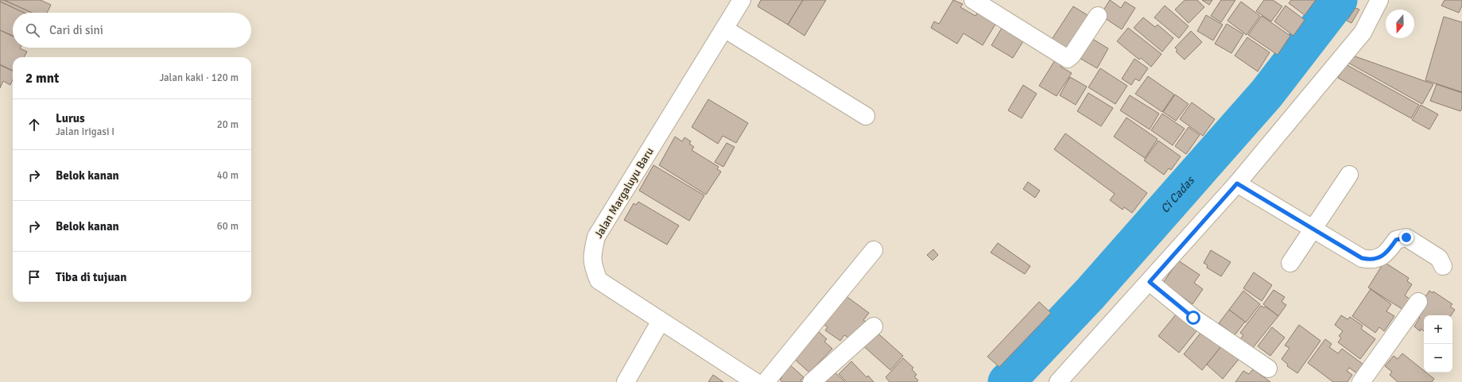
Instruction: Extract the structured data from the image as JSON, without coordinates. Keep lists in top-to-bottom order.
{
  "streets": {
    "street": ["Jalan Margaluyu Baru"]
  },
  "water": ["Ci Cadas"],
  "north": "bottom",
  "page": {
    "search": "Cari di sini",
    "heading": ["2 mnt", "Jalan kaki · 120 m"],
    "list": [
      ["Lurus", "Jalan Irigasi I", "20 m"],
      ["Belok kanan", "40 m"],
      ["Belok kanan", "60 m"],
      "Tiba di tujuan"
    ],
    "map_buttons": ["+", "−"]
  }
}
